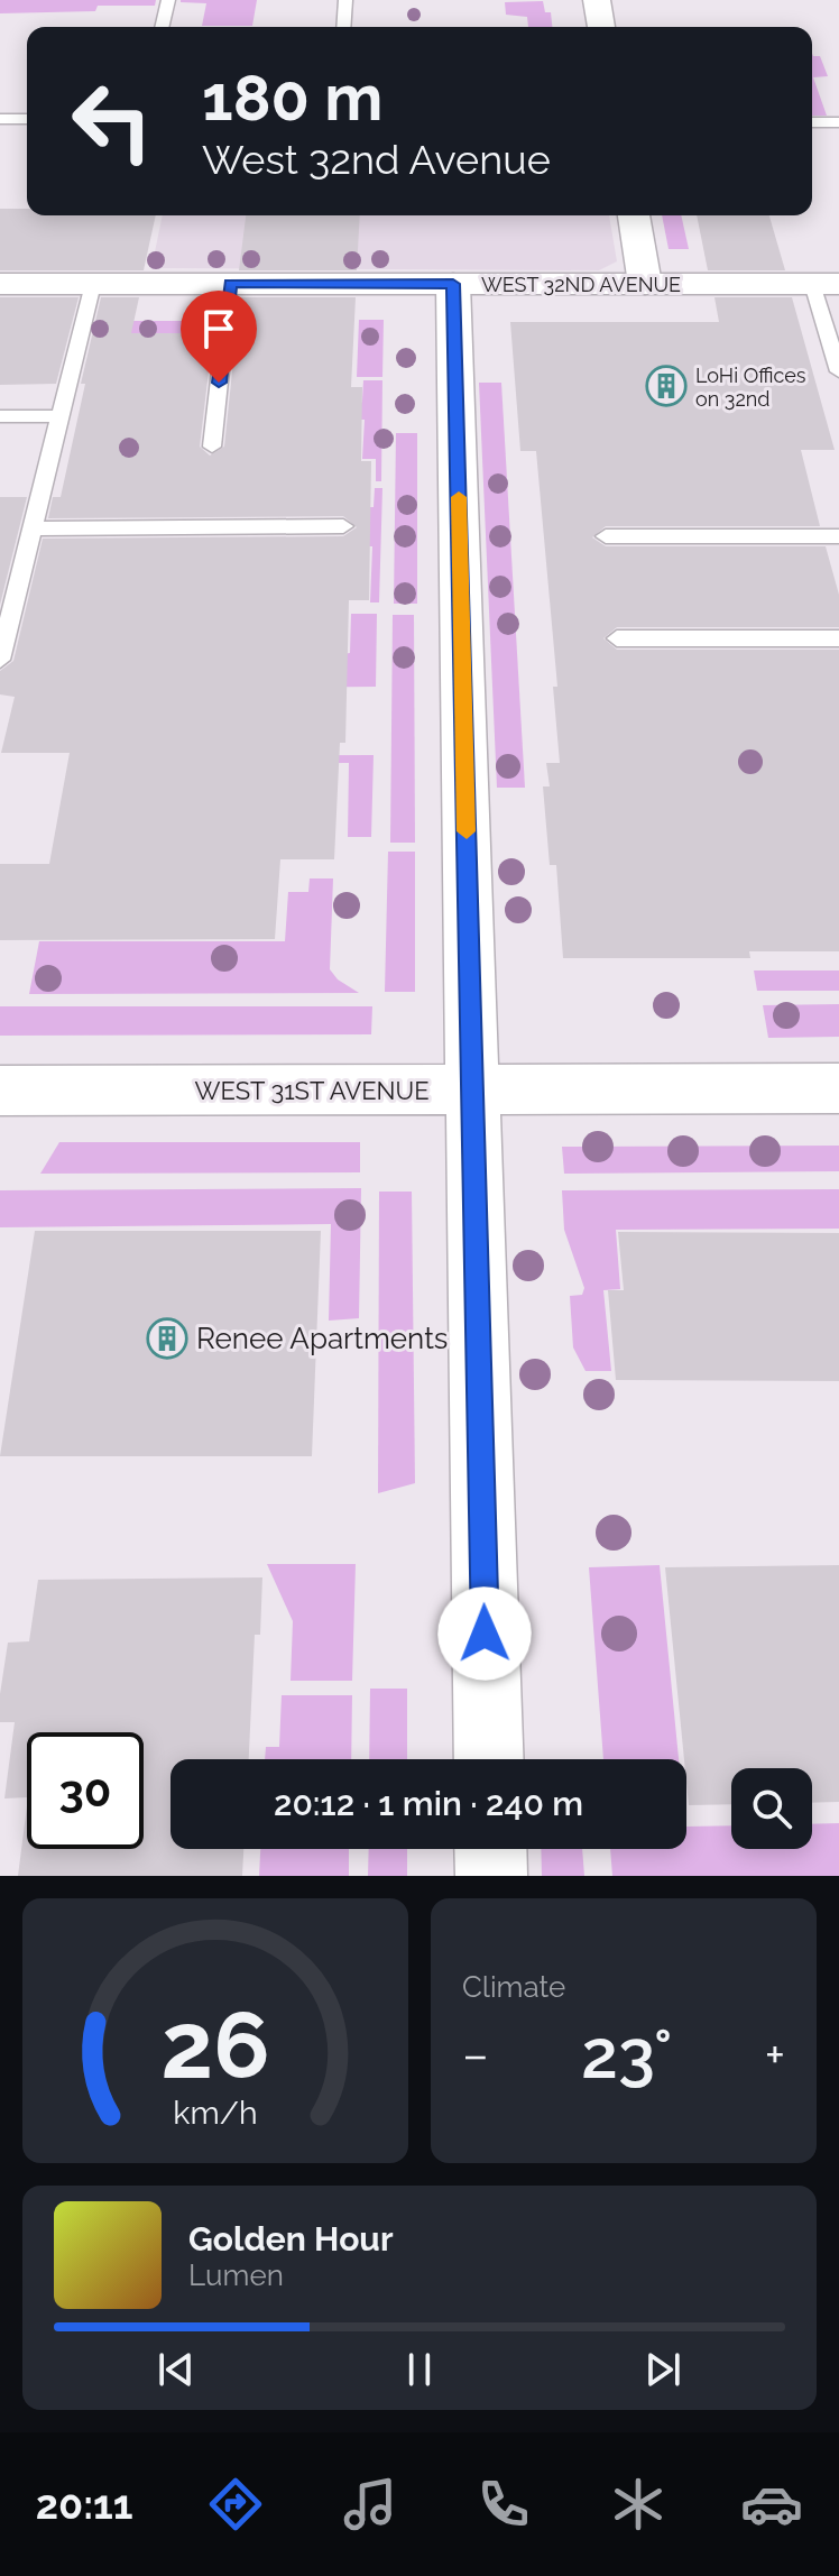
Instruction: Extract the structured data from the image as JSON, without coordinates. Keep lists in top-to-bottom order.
{
  "streets": {
    "street": ["WEST 32ND AVENUE", "WEST 31ST AVENUE"]
  },
  "places": {
    "building": ["LoHi Offices on 32nd", "Renee Apartments"]
  },
  "page": {
    "turn": ["180 m", "West 32nd Avenue"],
    "limit": "30",
    "trip": "20:12 · 1 min · 240 m",
    "tile": "Climate",
    "heat": ["−", "23°", "+"],
    "song": ["Golden Hour", "Lumen"],
    "tabs": "20:11",
    "gauge": ["26", "km/h"]
  }
}
